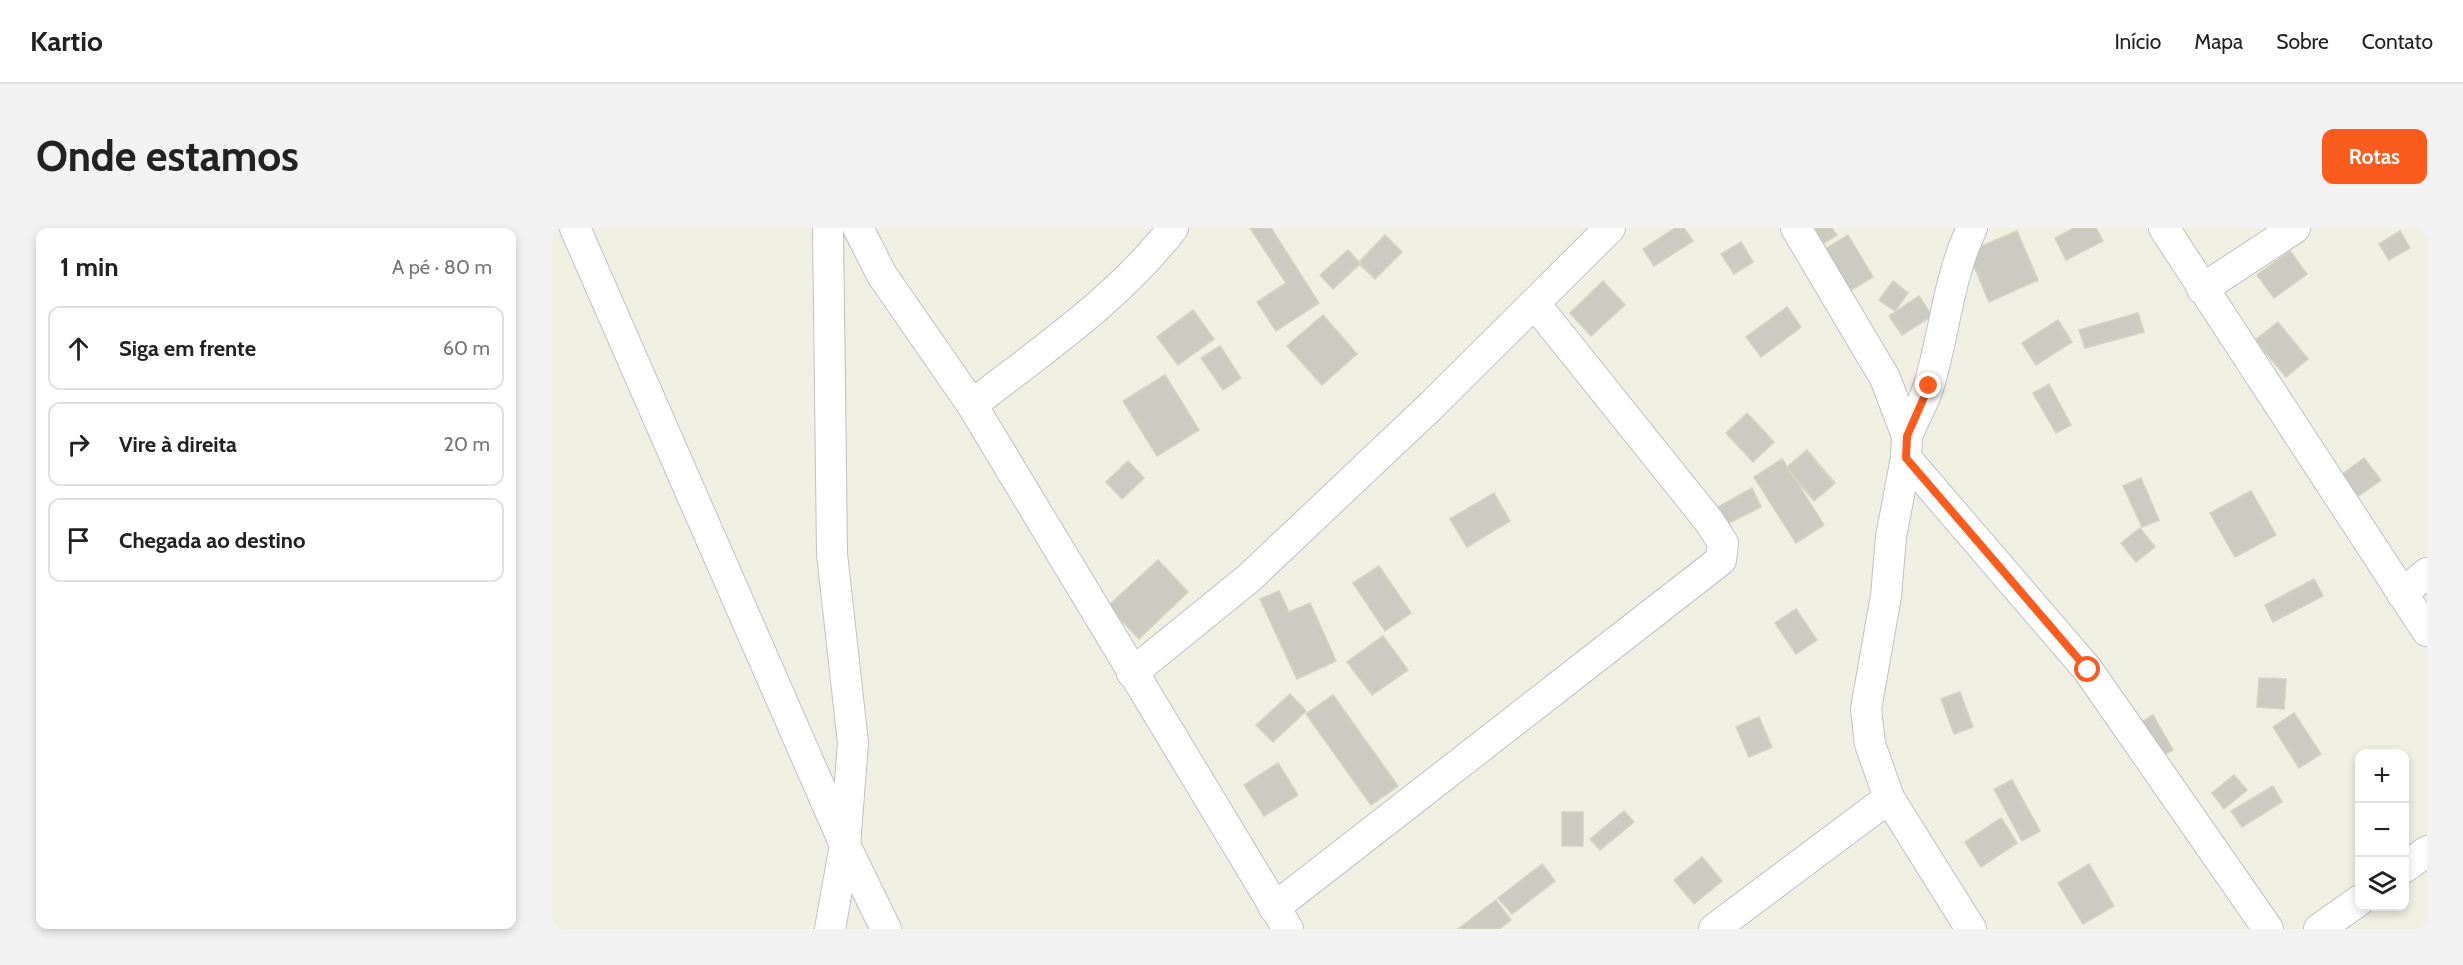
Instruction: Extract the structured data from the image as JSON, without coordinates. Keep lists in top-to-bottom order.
{
  "page": {
    "header": "Kartio",
    "nav": [
      "Início",
      "Mapa",
      "Sobre",
      "Contato"
    ],
    "buttons": "Rotas",
    "title": "Onde estamos",
    "heading": ["1 min", "A pé · 80 m"],
    "list": [
      ["Siga em frente", "60 m"],
      ["Vire à direita", "20 m"],
      "Chegada ao destino"
    ],
    "map_buttons": ["+", "−"]
  }
}
